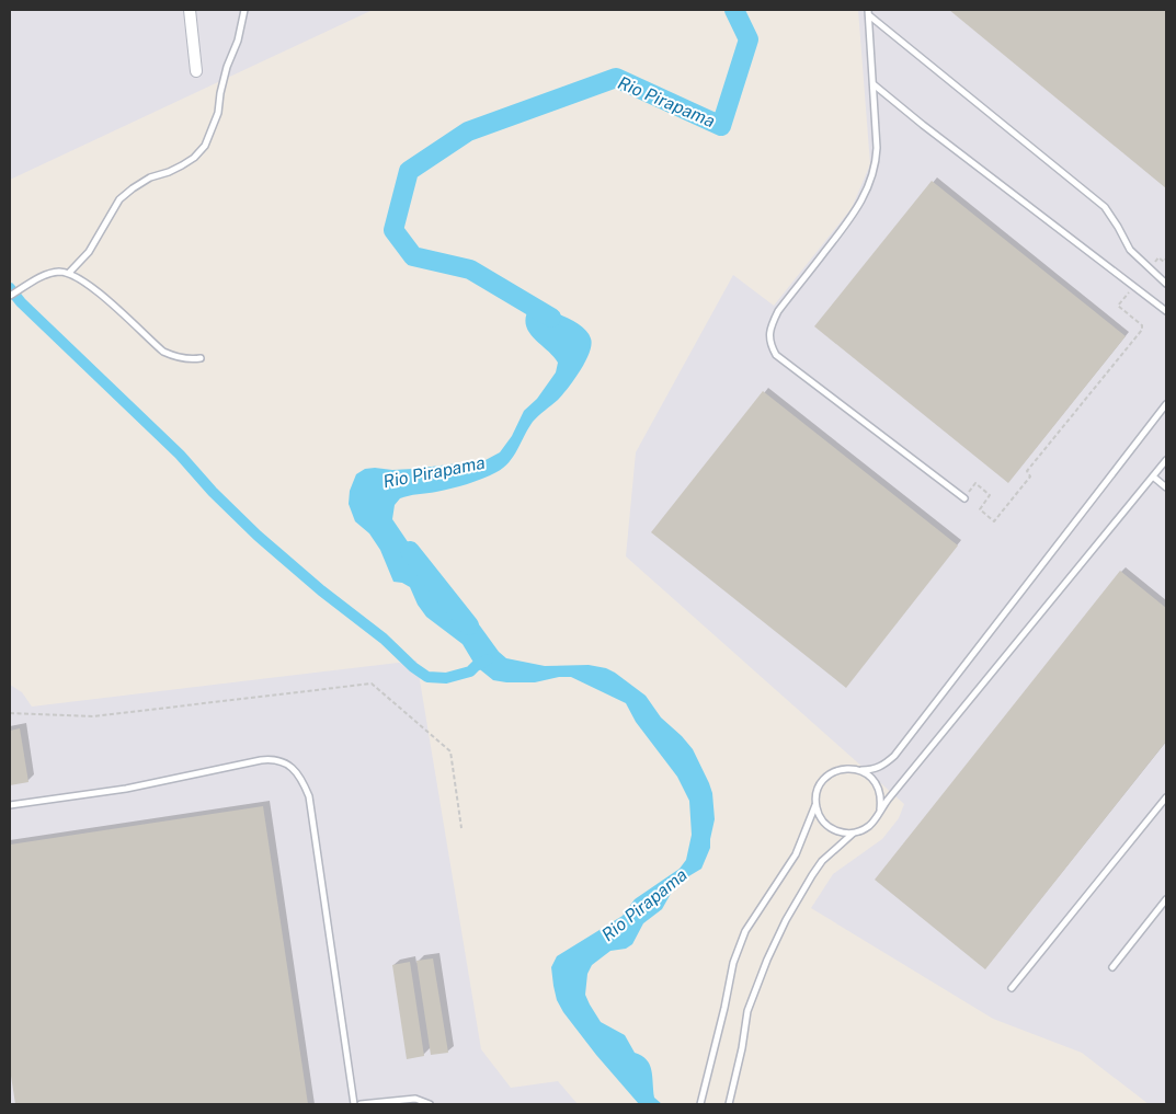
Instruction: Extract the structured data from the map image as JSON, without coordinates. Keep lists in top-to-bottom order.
{
  "water": ["Rio Pirapama"]
}
